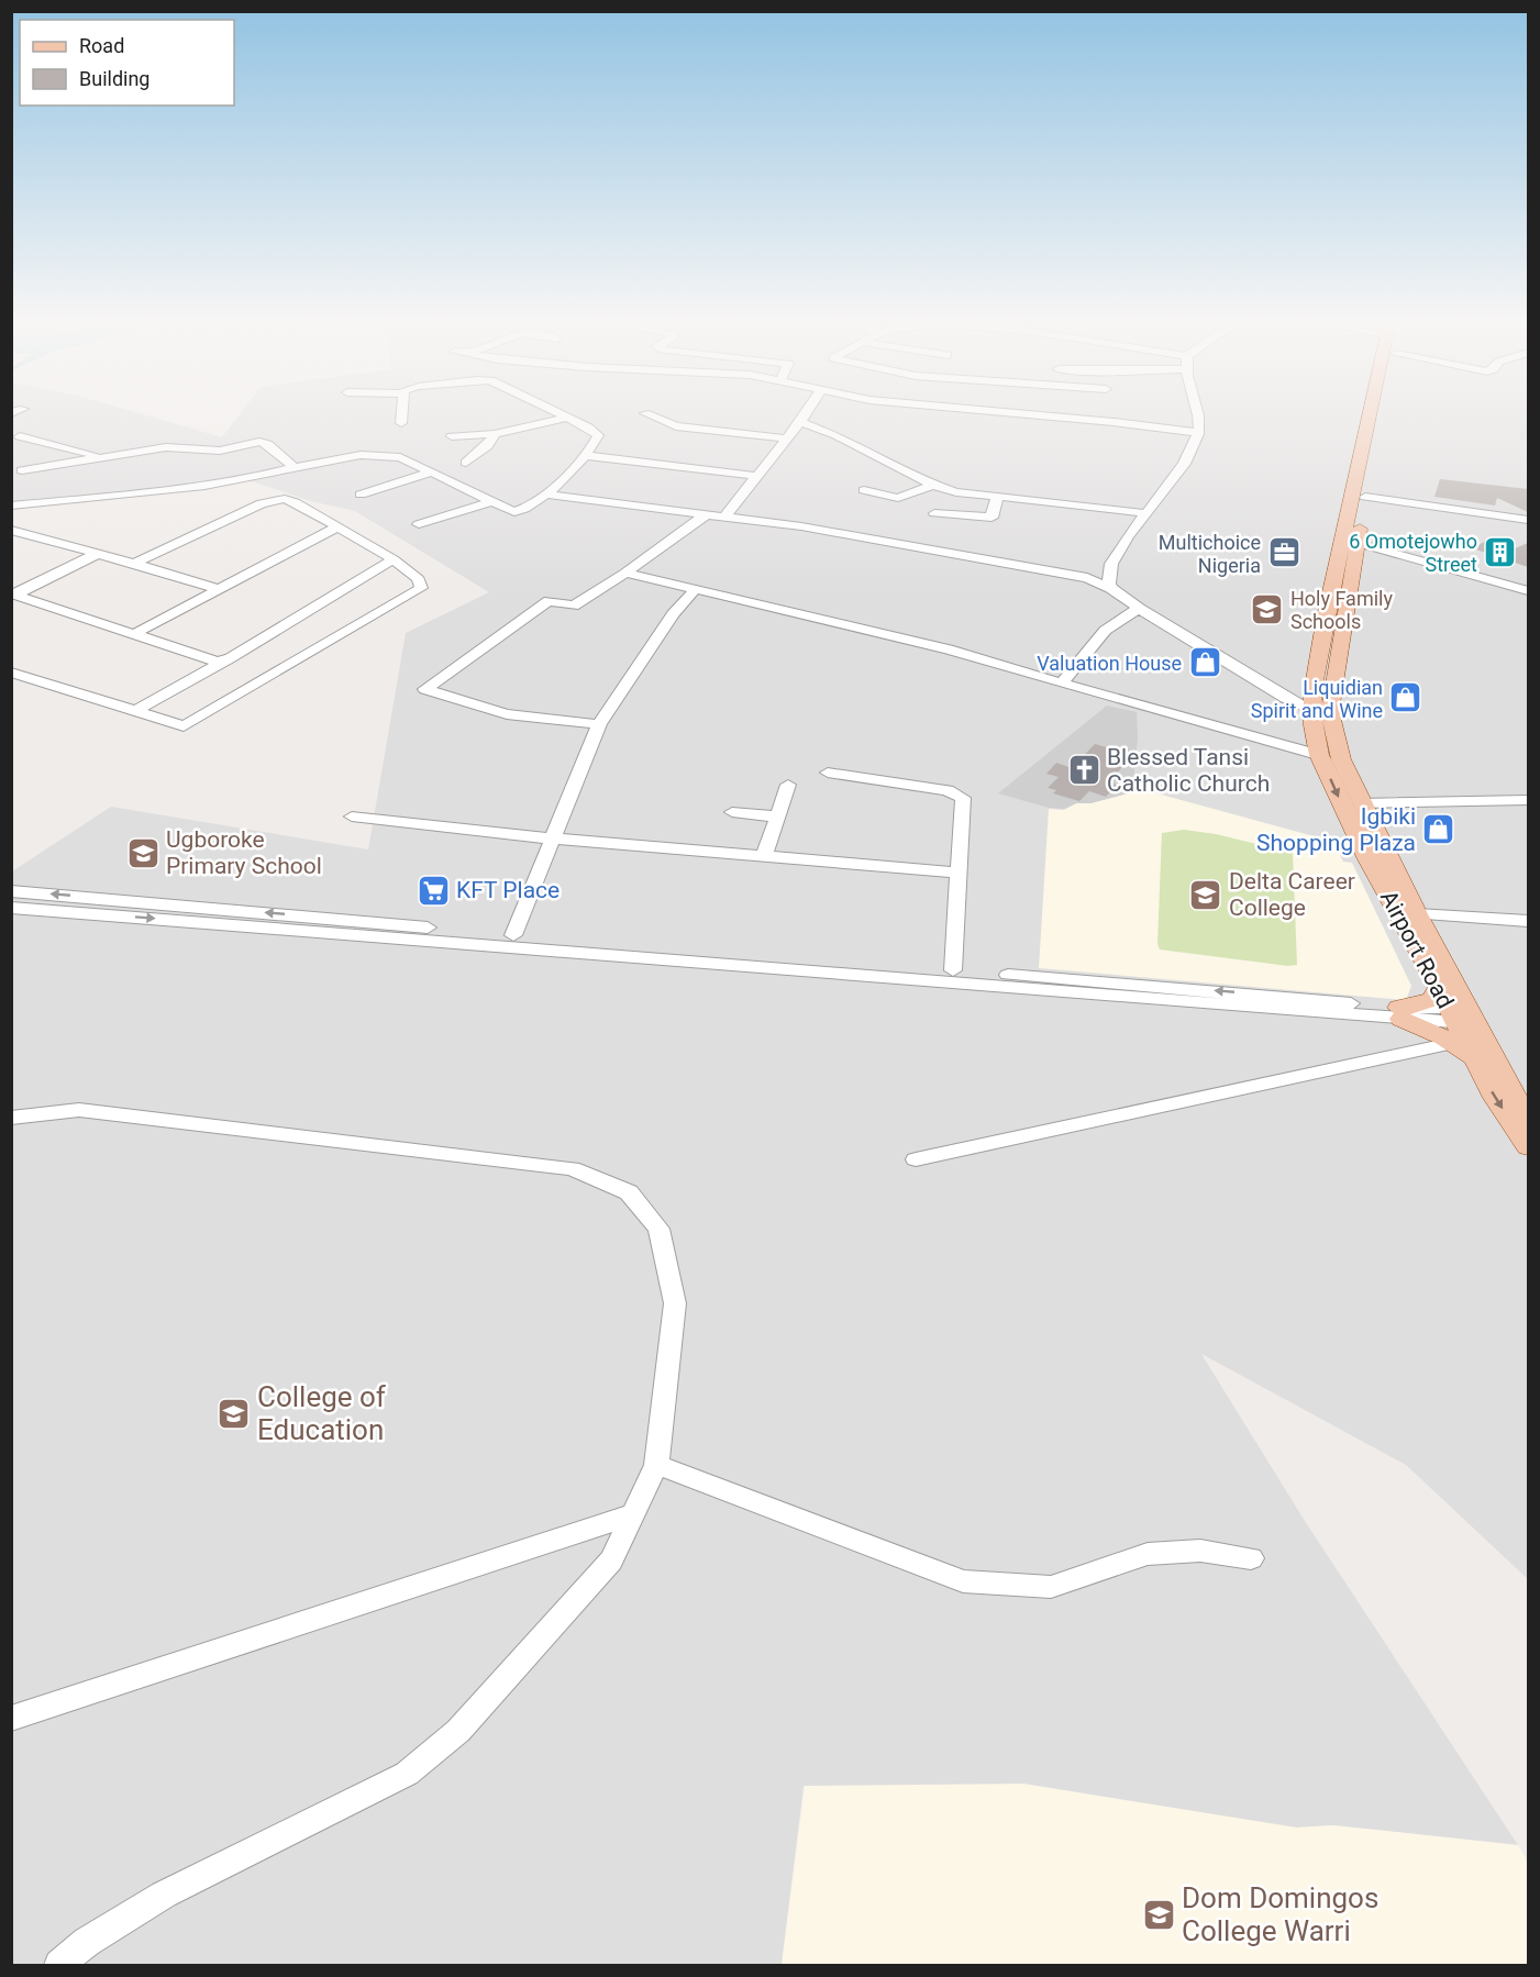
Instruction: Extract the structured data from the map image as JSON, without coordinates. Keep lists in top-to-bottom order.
{
  "streets": {
    "main road": ["Airport Road"]
  },
  "places": {
    "building": ["6 Omotejowho Street"],
    "office": ["Multichoice Nigeria"],
    "school or university": [
      "Holy Family Schools",
      "Ugboroke Primary School",
      "Delta Career College",
      "College of Education",
      "Dom Domingos College Warri"
    ],
    "shop": ["Valuation House", "Liquidian Spirit and Wine", "Igbiki Shopping Plaza"],
    "church": ["Blessed Tansi Catholic Church"],
    "supermarket": ["KFT Place"]
  },
  "legend": ["Road", "Building"]
}
